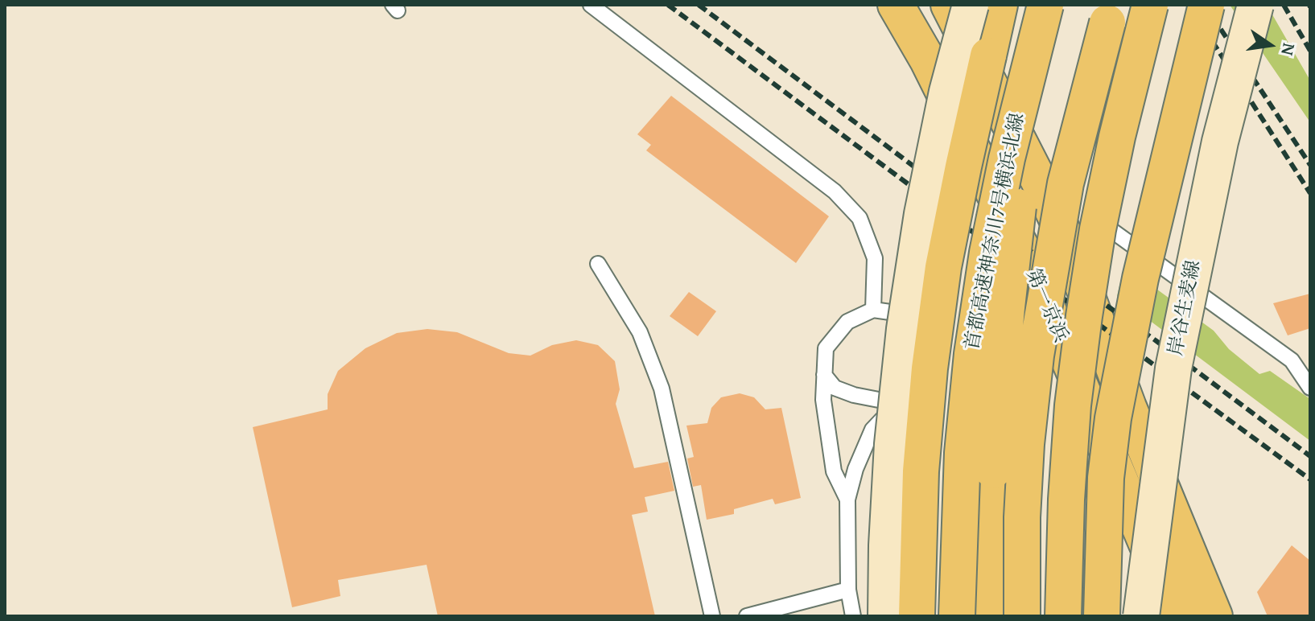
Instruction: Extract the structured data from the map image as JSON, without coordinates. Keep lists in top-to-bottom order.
{
  "streets": {
    "highway": ["首都高速神奈川7号横浜北線", "第一京浜"],
    "street": ["岸谷生麦線"]
  },
  "north": "right"
}
